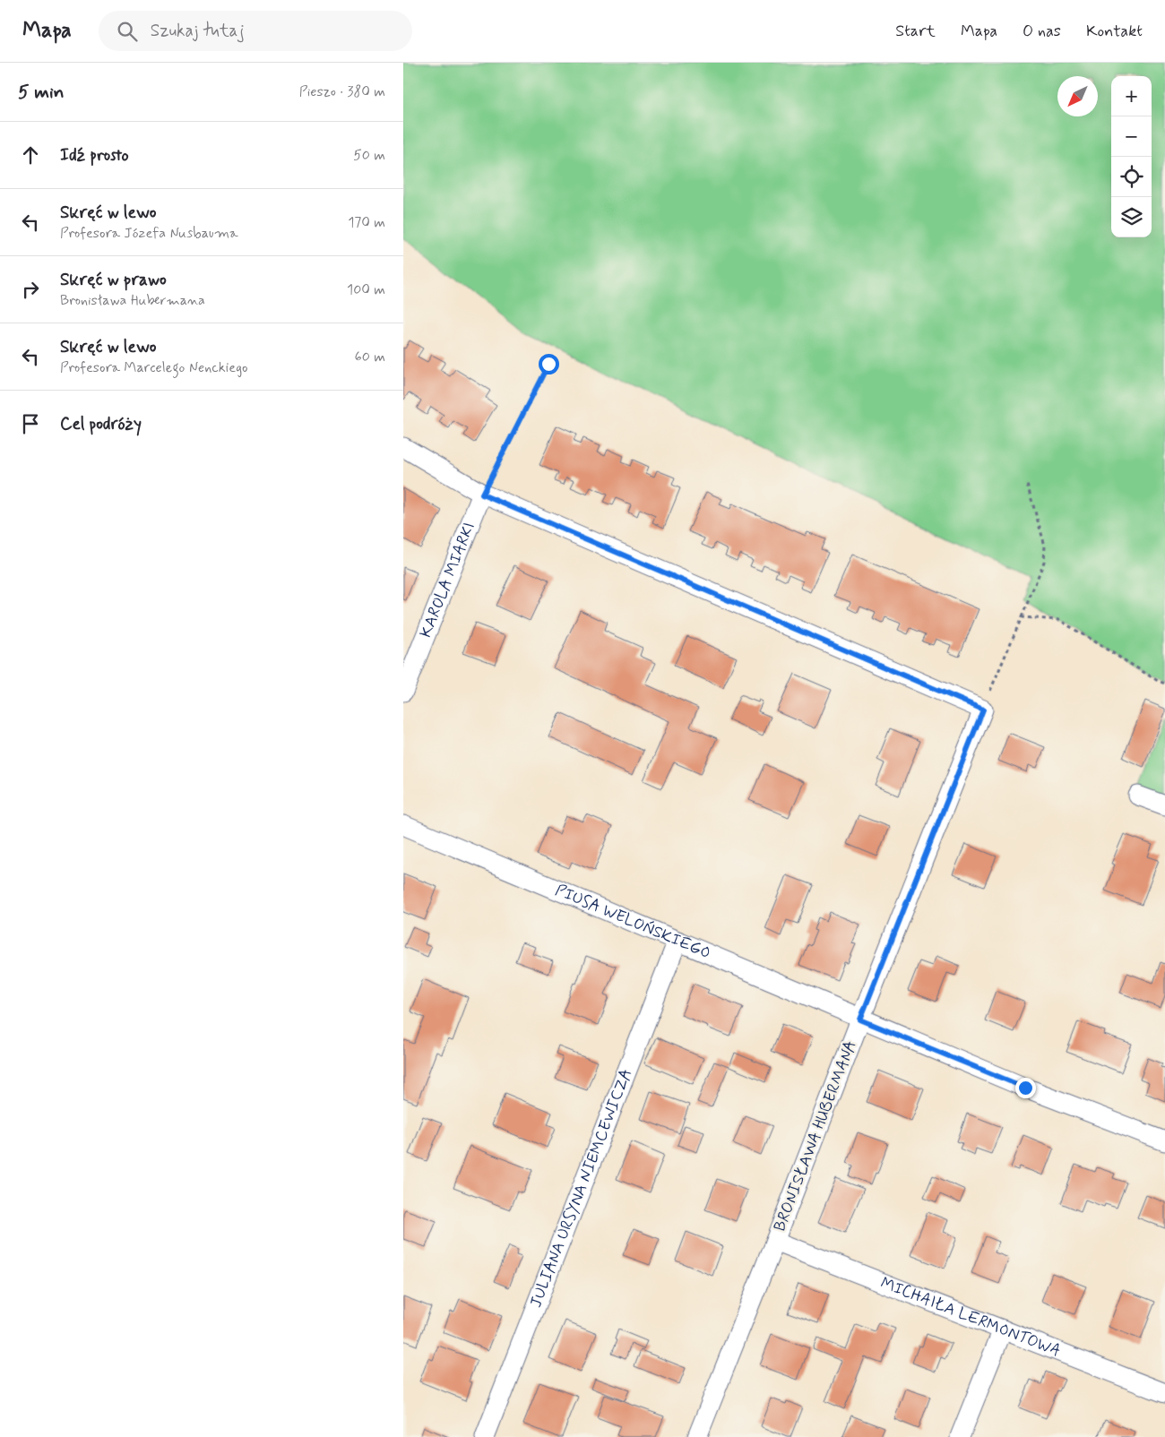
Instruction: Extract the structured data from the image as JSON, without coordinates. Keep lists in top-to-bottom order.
{
  "streets": {
    "street": [
      "KAROLA MIARKI",
      "PIUSA WELOŃSKIEGO",
      "BRONISŁAWA HUBERMANA",
      "JULIANA URSYNA NIEMCEWICZA",
      "MICHAIŁA LERMONTOWA"
    ]
  },
  "crossings": [
    ["KAROLA MIARKI", "BRONISŁAWA HUBERMANA"],
    ["PIUSA WELOŃSKIEGO", "BRONISŁAWA HUBERMANA"],
    ["PIUSA WELOŃSKIEGO", "JULIANA URSYNA NIEMCEWICZA"],
    ["BRONISŁAWA HUBERMANA", "MICHAIŁA LERMONTOWA"]
  ],
  "north": "bottom left",
  "page": {
    "header": "Mapa",
    "search": "Szukaj tutaj",
    "nav": [
      "Start",
      "Mapa",
      "O nas",
      "Kontakt"
    ],
    "heading": ["5 min", "Pieszo · 380 m"],
    "map_buttons": ["+", "−"],
    "list": [
      ["Idź prosto", "50 m"],
      ["Skręć w lewo", "Profesora Józefa Nusbauma", "170 m"],
      ["Skręć w prawo", "Bronisława Hubermana", "100 m"],
      ["Skręć w lewo", "Profesora Marcelego Nenckiego", "60 m"],
      "Cel podróży"
    ]
  }
}
